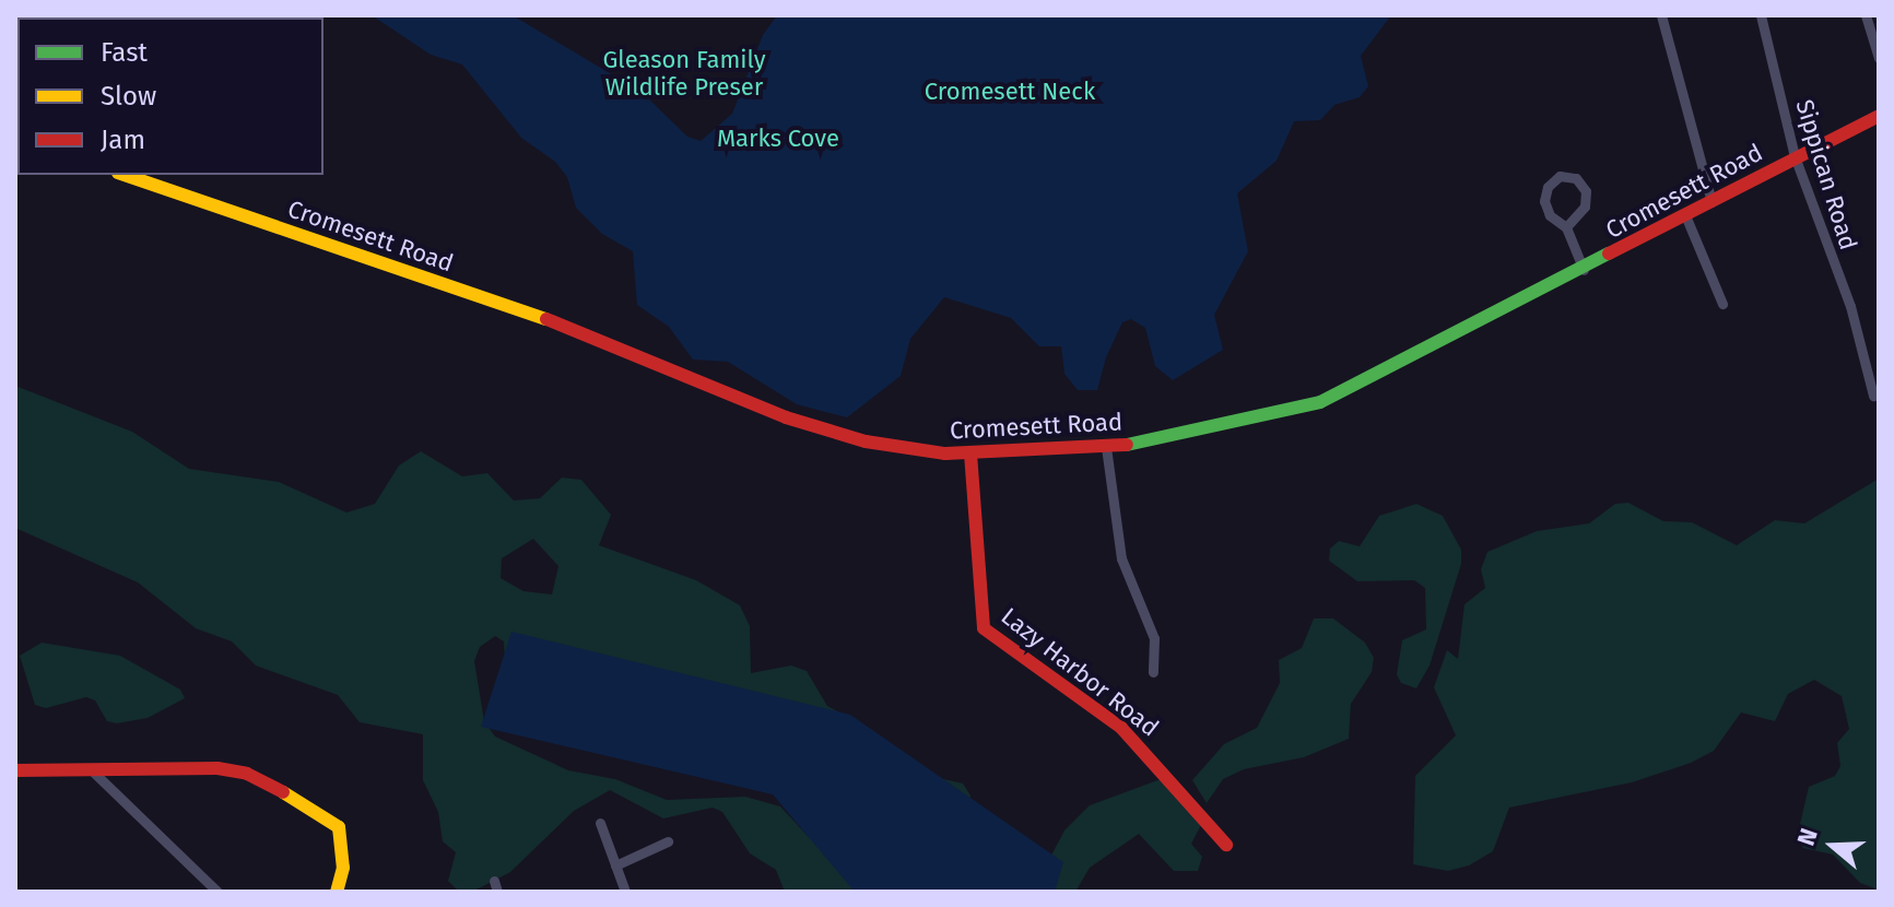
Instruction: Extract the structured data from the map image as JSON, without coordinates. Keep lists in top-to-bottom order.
{
  "streets": {
    "street": ["Sippican Road", "Cromesett Road", "Lazy Harbor Road"]
  },
  "crossings": [
    ["Sippican Road", "Cromesett Road"],
    ["Cromesett Road", "Lazy Harbor Road"]
  ],
  "parks": ["Gleason Family Wildlife Preser", "Cromesett Neck", "Marks Cove"],
  "legend": ["Fast", "Slow", "Jam"],
  "north": "left"
}
